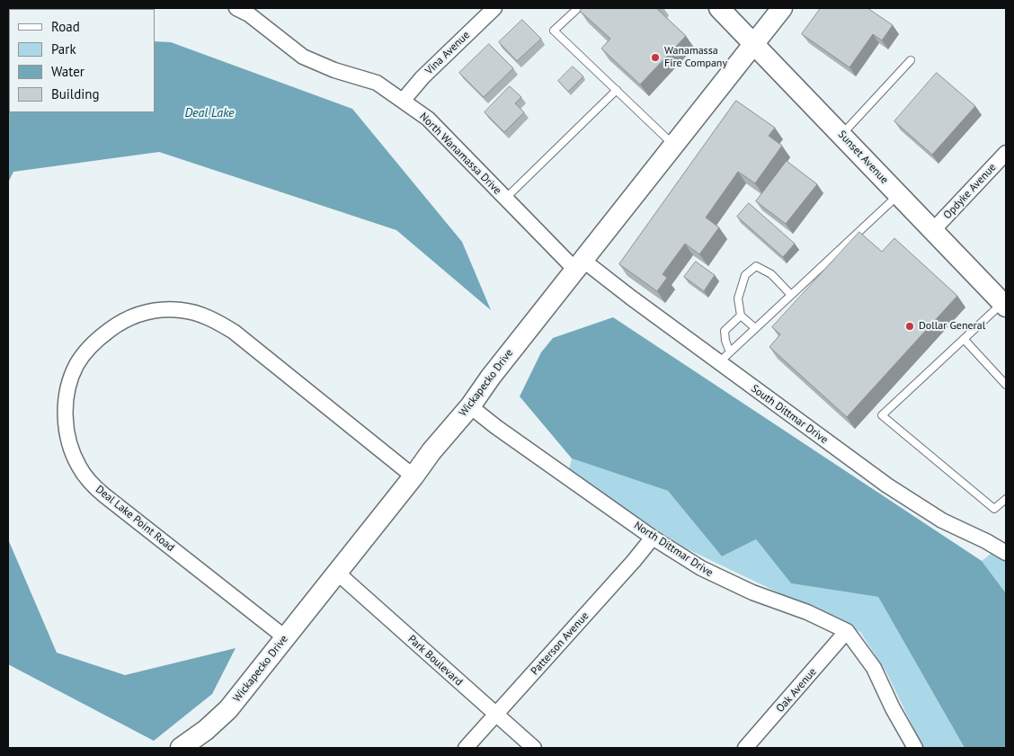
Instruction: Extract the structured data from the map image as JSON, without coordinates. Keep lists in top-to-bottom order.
{
  "streets": {
    "street": [
      "Vina Avenue",
      "North Wanamassa Drive",
      "Sunset Avenue",
      "Opdyke Avenue",
      "Wickapecko Drive",
      "South Dittmar Drive",
      "Deal Lake Point Road",
      "North Dittmar Drive",
      "Patterson Avenue",
      "Park Boulevard",
      "Oak Avenue"
    ]
  },
  "crossings": [
    ["Vina Avenue", "North Wanamassa Drive"],
    ["North Wanamassa Drive", "Wickapecko Drive"],
    ["North Wanamassa Drive", "South Dittmar Drive"],
    ["Sunset Avenue", "Opdyke Avenue"],
    ["Sunset Avenue", "Wickapecko Drive"],
    ["Wickapecko Drive", "South Dittmar Drive"],
    ["Wickapecko Drive", "Deal Lake Point Road"],
    ["Wickapecko Drive", "North Dittmar Drive"],
    ["Wickapecko Drive", "Park Boulevard"],
    ["North Dittmar Drive", "Patterson Avenue"],
    ["North Dittmar Drive", "Oak Avenue"],
    ["Patterson Avenue", "Park Boulevard"]
  ],
  "water": ["Deal Lake"],
  "places": ["Wanamassa Fire Company", "Dollar General"],
  "legend": [
    "Road",
    "Park",
    "Water",
    "Building"
  ]
}
